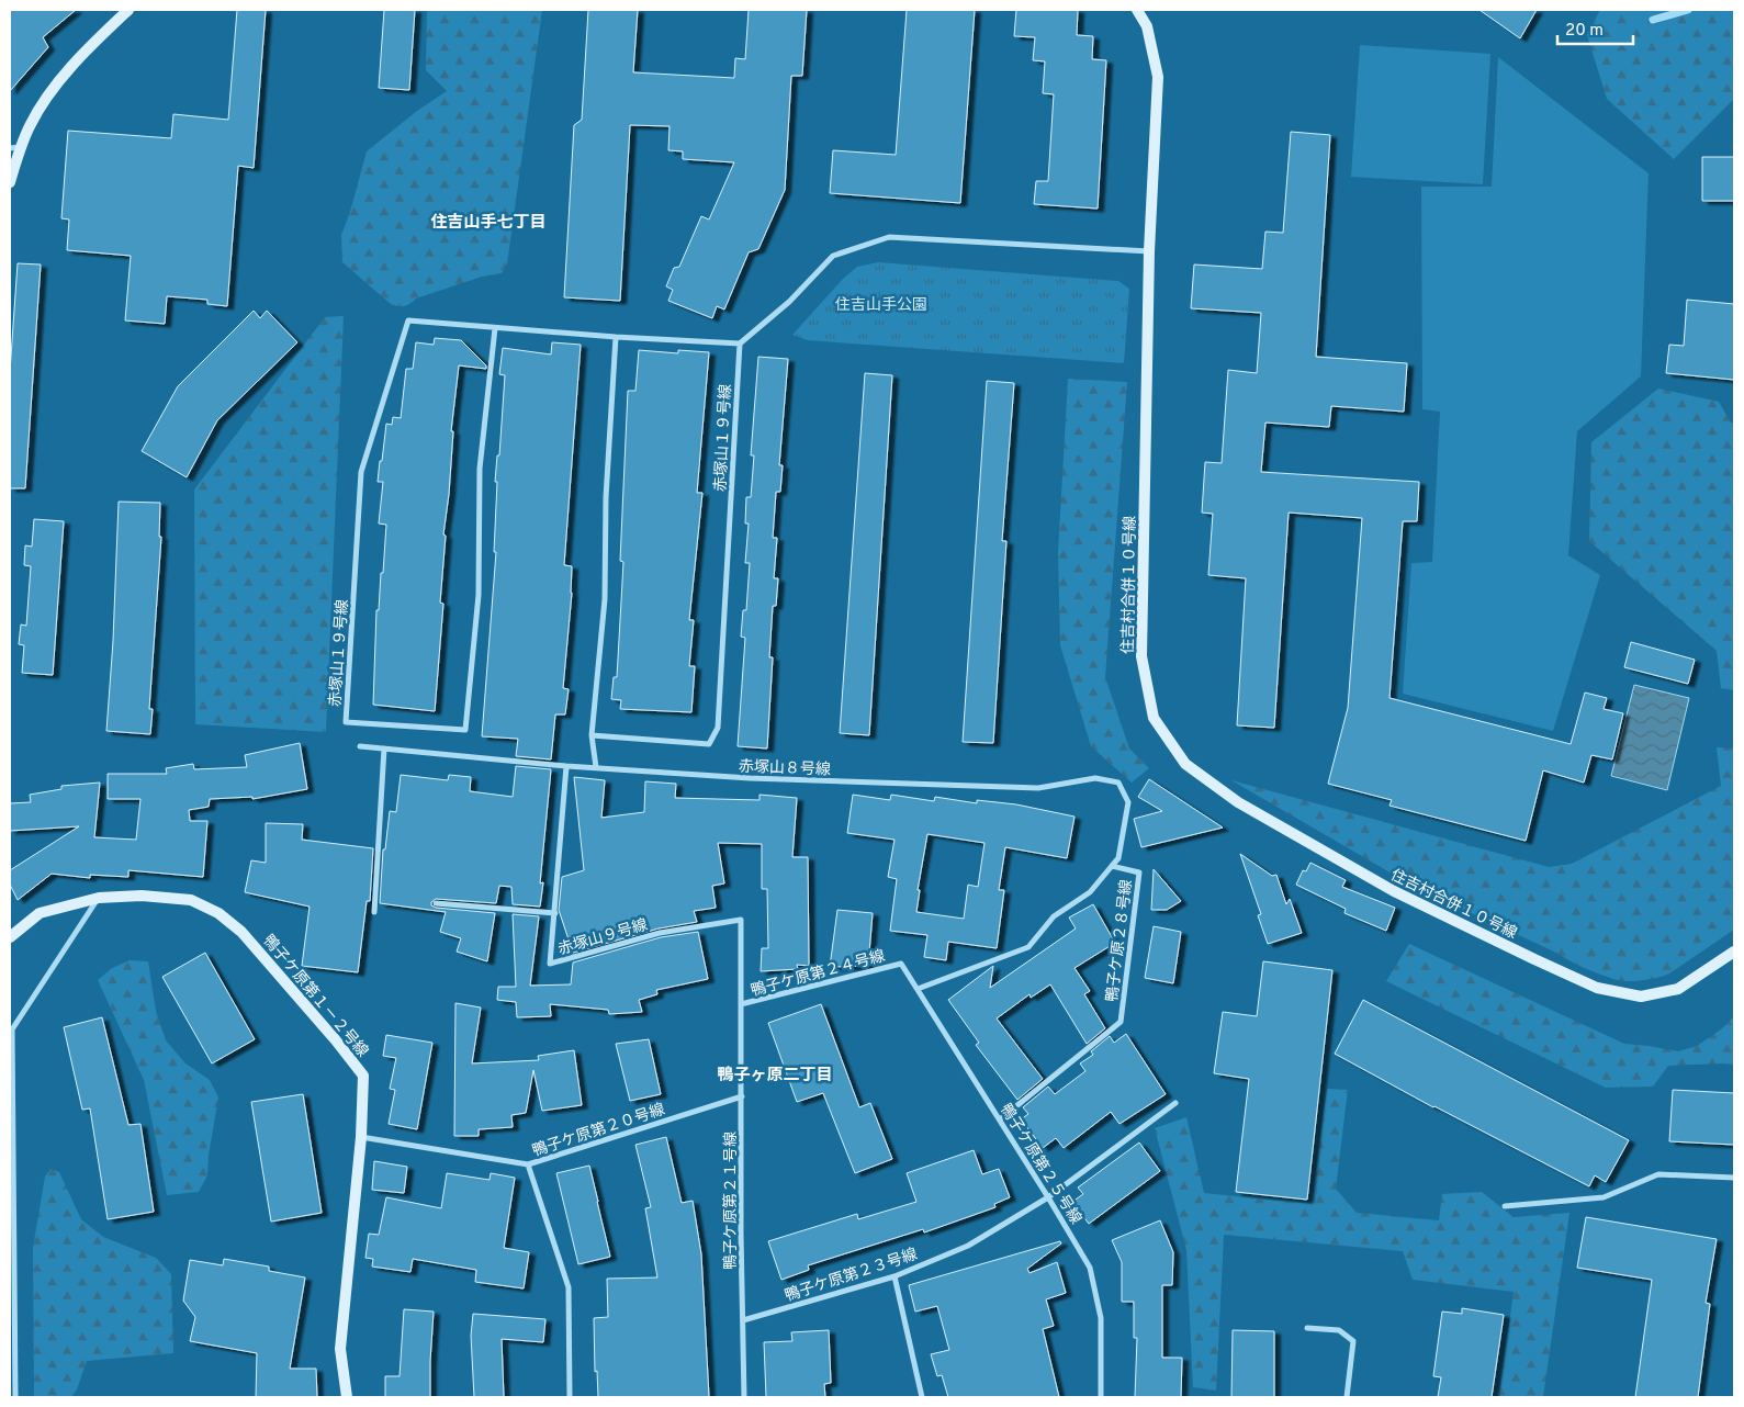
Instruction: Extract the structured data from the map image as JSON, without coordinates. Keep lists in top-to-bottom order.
{
  "streets": {
    "street": [
      "赤塚山１９号線",
      "住吉村合併１０号線",
      "赤塚山８号線",
      "赤塚山９号線",
      "鴨子ケ原２８号線",
      "鴨子ケ原第２４号線",
      "鴨子ケ原第１－２号線",
      "鴨子ケ原第２０号線",
      "鴨子ケ原第２５号線",
      "鴨子ケ原第２１号線",
      "鴨子ケ原第２３号線"
    ]
  },
  "crossings": [
    ["赤塚山８号線", "赤塚山９号線"],
    ["赤塚山８号線", "鴨子ケ原２８号線"],
    ["赤塚山９号線", "鴨子ケ原第２４号線"],
    ["赤塚山９号線", "鴨子ケ原第２１号線"],
    ["鴨子ケ原２８号線", "鴨子ケ原第２５号線"],
    ["鴨子ケ原第２４号線", "鴨子ケ原第２５号線"],
    ["鴨子ケ原第２４号線", "鴨子ケ原第２１号線"],
    ["鴨子ケ原第１－２号線", "鴨子ケ原第２０号線"],
    ["鴨子ケ原第２０号線", "鴨子ケ原第２１号線"],
    ["鴨子ケ原第２５号線", "鴨子ケ原第２３号線"],
    ["鴨子ケ原第２１号線", "鴨子ケ原第２３号線"]
  ],
  "districts": ["住吉山手七丁目", "鴨子ヶ原二丁目"],
  "parks": ["住吉山手公園"],
  "scale_bar": "20 m"
}
